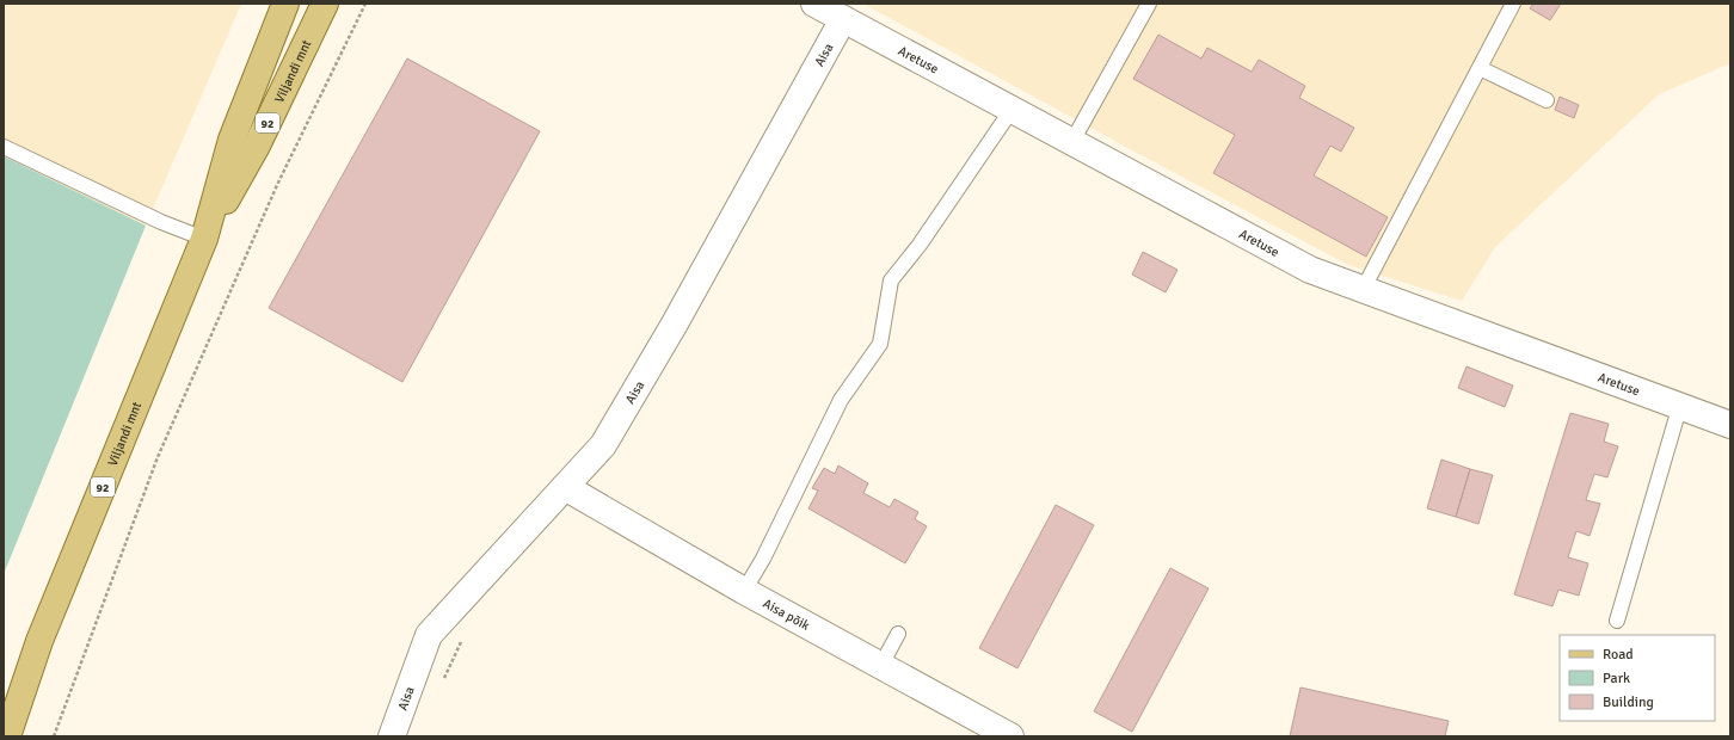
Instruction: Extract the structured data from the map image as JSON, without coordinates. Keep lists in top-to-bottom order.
{
  "streets": {
    "main road": ["Viljandi mnt", "92"],
    "street": ["Aisa", "Aretuse", "Aisa põik"]
  },
  "crossings": [
    ["Aisa", "Aretuse"],
    ["Aisa", "Aisa põik"]
  ],
  "legend": ["Road", "Park", "Building"]
}
